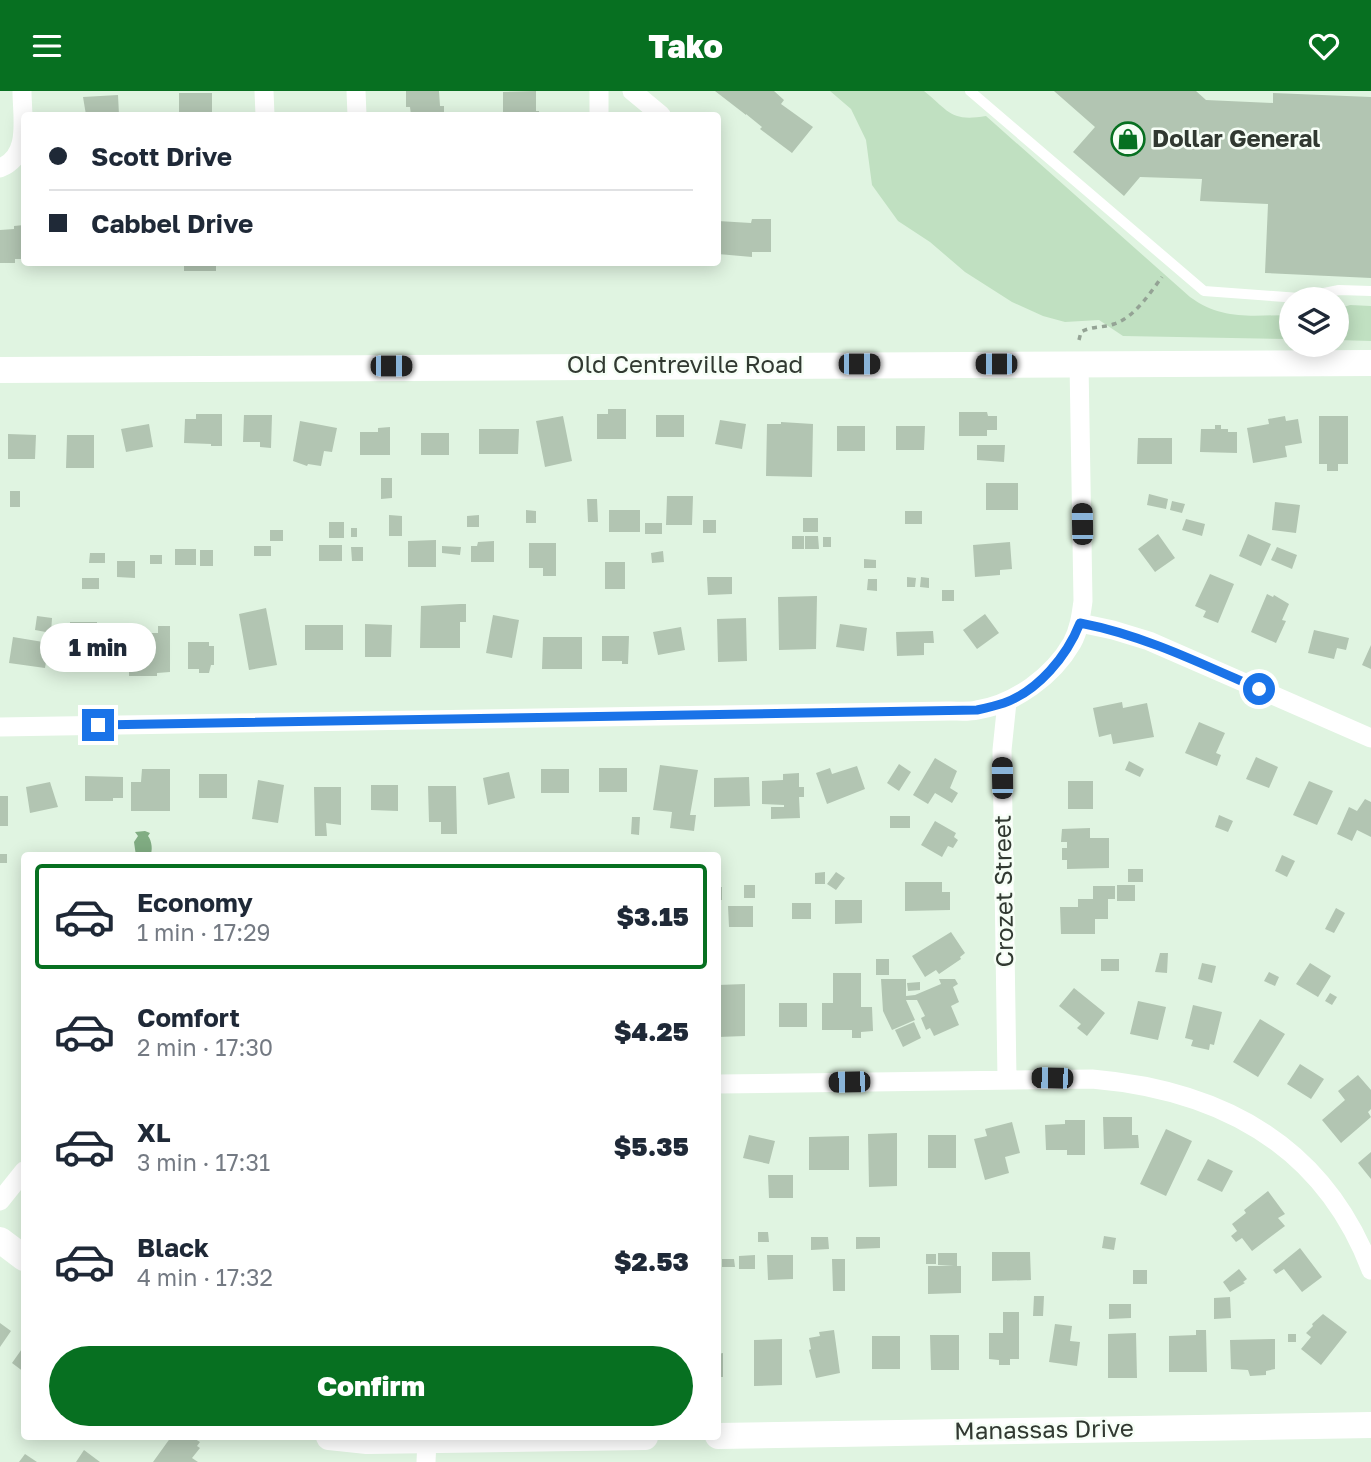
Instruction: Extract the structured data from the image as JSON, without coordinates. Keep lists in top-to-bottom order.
{
  "streets": {
    "street": ["Old Centreville Road", "Crozet Street", "Manassas Drive"]
  },
  "places": {
    "shop": ["Dollar General"]
  },
  "page": {
    "header": "Tako",
    "banner": ["Scott Drive", "Cabbel Drive"],
    "bubble": "1 min",
    "list": [
      {
        "name": "Economy",
        "note": "1 min · 17:29",
        "value": "$3.15"
      },
      {
        "name": "Comfort",
        "note": "2 min · 17:30",
        "value": "$4.25"
      },
      {
        "name": "XL",
        "note": "3 min · 17:31",
        "value": "$5.35"
      },
      {
        "name": "Black",
        "note": "4 min · 17:32",
        "value": "$2.53"
      }
    ],
    "buttons": "Confirm"
  }
}
